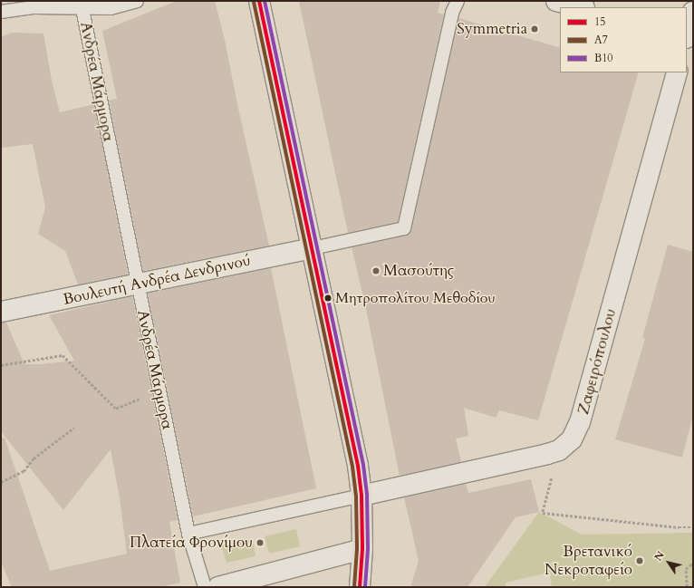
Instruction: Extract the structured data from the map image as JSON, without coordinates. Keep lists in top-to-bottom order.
{
  "streets": {
    "street": ["Βουλευτή Ανδρέα Δενδρινού", "Ζαφειρόπουλου"],
    "lane": ["Ανδρέα Μάρμορα"]
  },
  "crossings": [
    ["Ανδρέα Μάρμορα", "Βουλευτή Ανδρέα Δενδρινού"]
  ],
  "places": [
    "Symmetria",
    "Μασούτης",
    "Μητροπολίτου Μεθοδίου",
    "Πλατεία Φρονίμου",
    "Βρετανικό Νεκροταφείο"
  ],
  "lines": ["transit line 15", "transit line B10", "transit line A7"],
  "legend": ["15", "A7", "B10"],
  "north": "top left"
}
